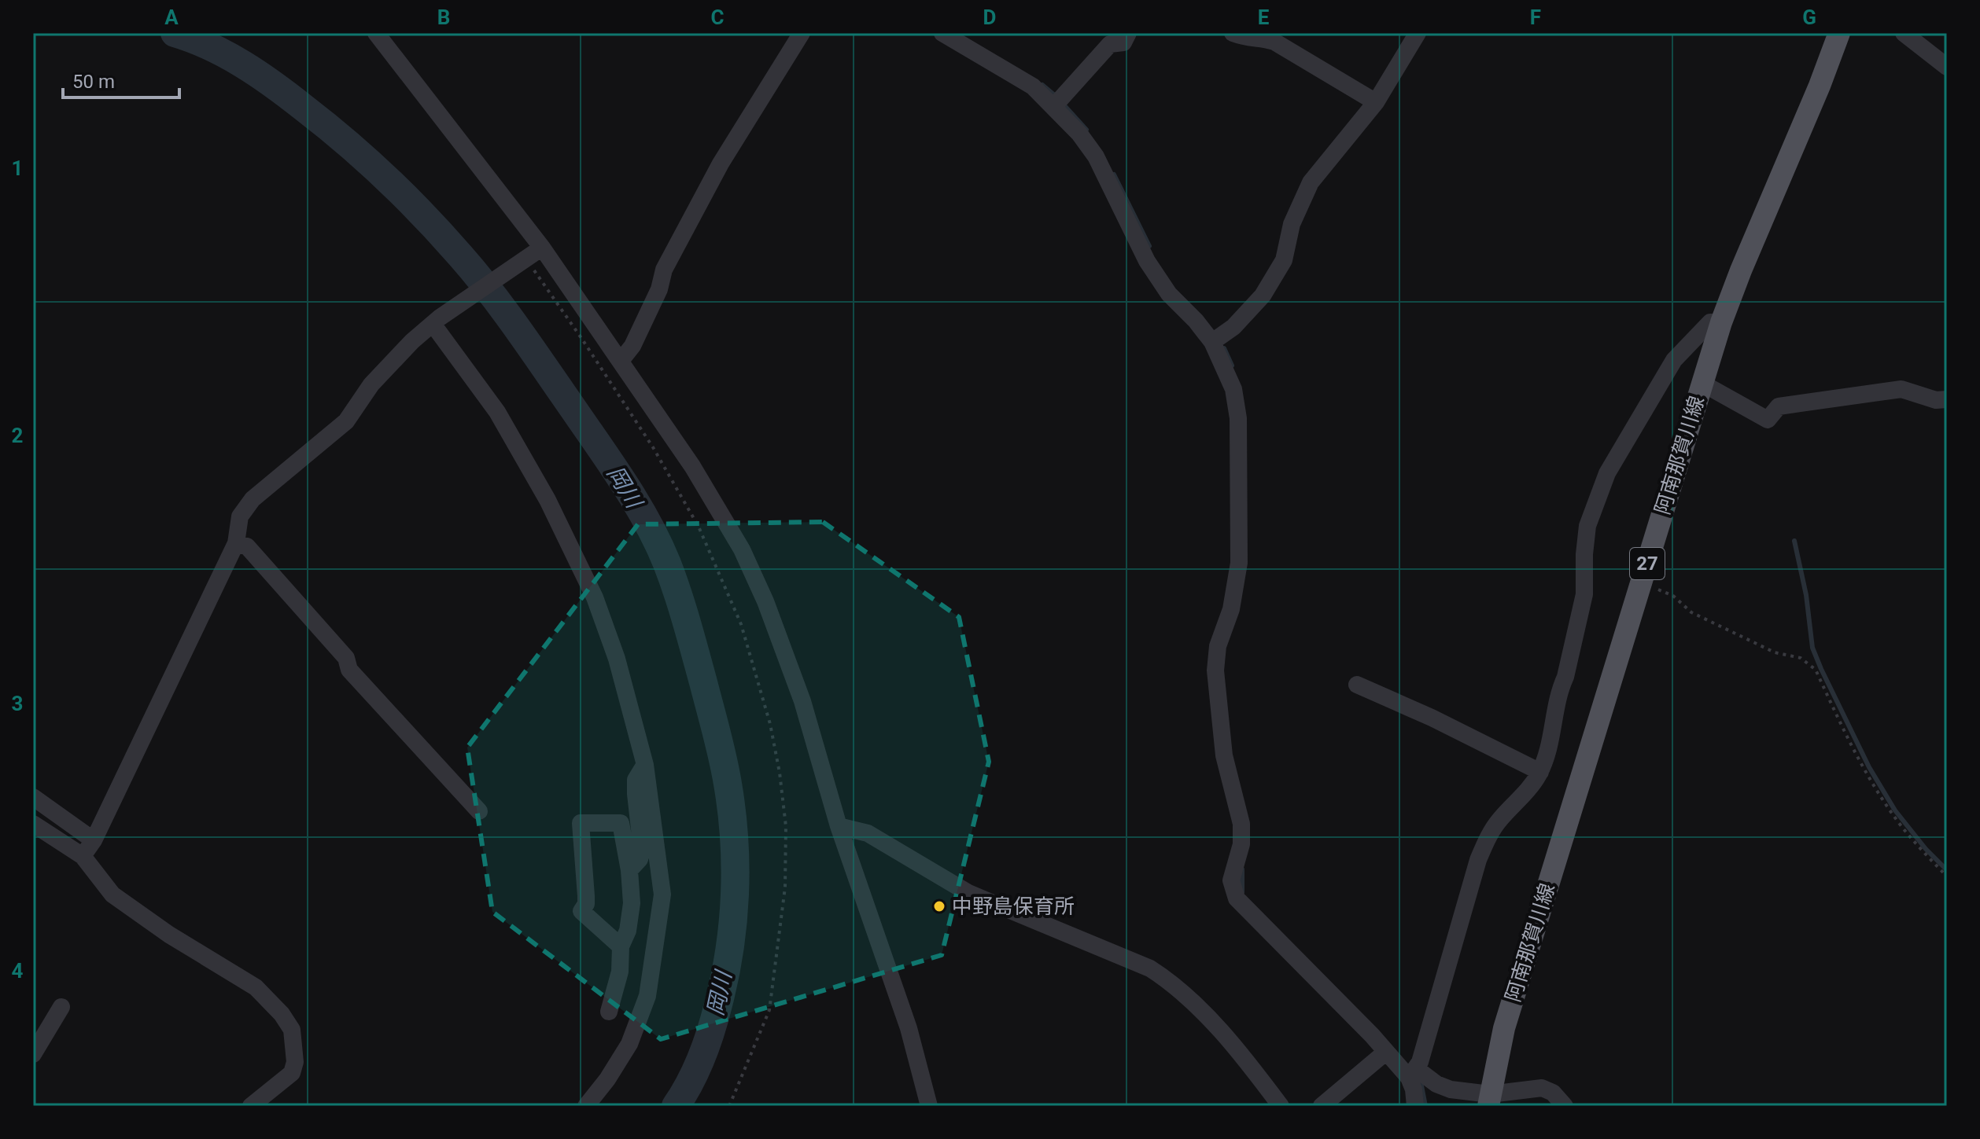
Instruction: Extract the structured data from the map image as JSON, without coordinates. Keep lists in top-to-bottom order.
{
  "streets": {
    "main road": ["阿南那賀川線", "27"]
  },
  "water": ["岡川"],
  "places": ["中野島保育所"],
  "scale_bar": "50 m",
  "grid": {
    "columns": [
      "A",
      "B",
      "C",
      "D",
      "E",
      "F",
      "G"
    ],
    "rows": [
      "1",
      "2",
      "3",
      "4"
    ]
  }
}
